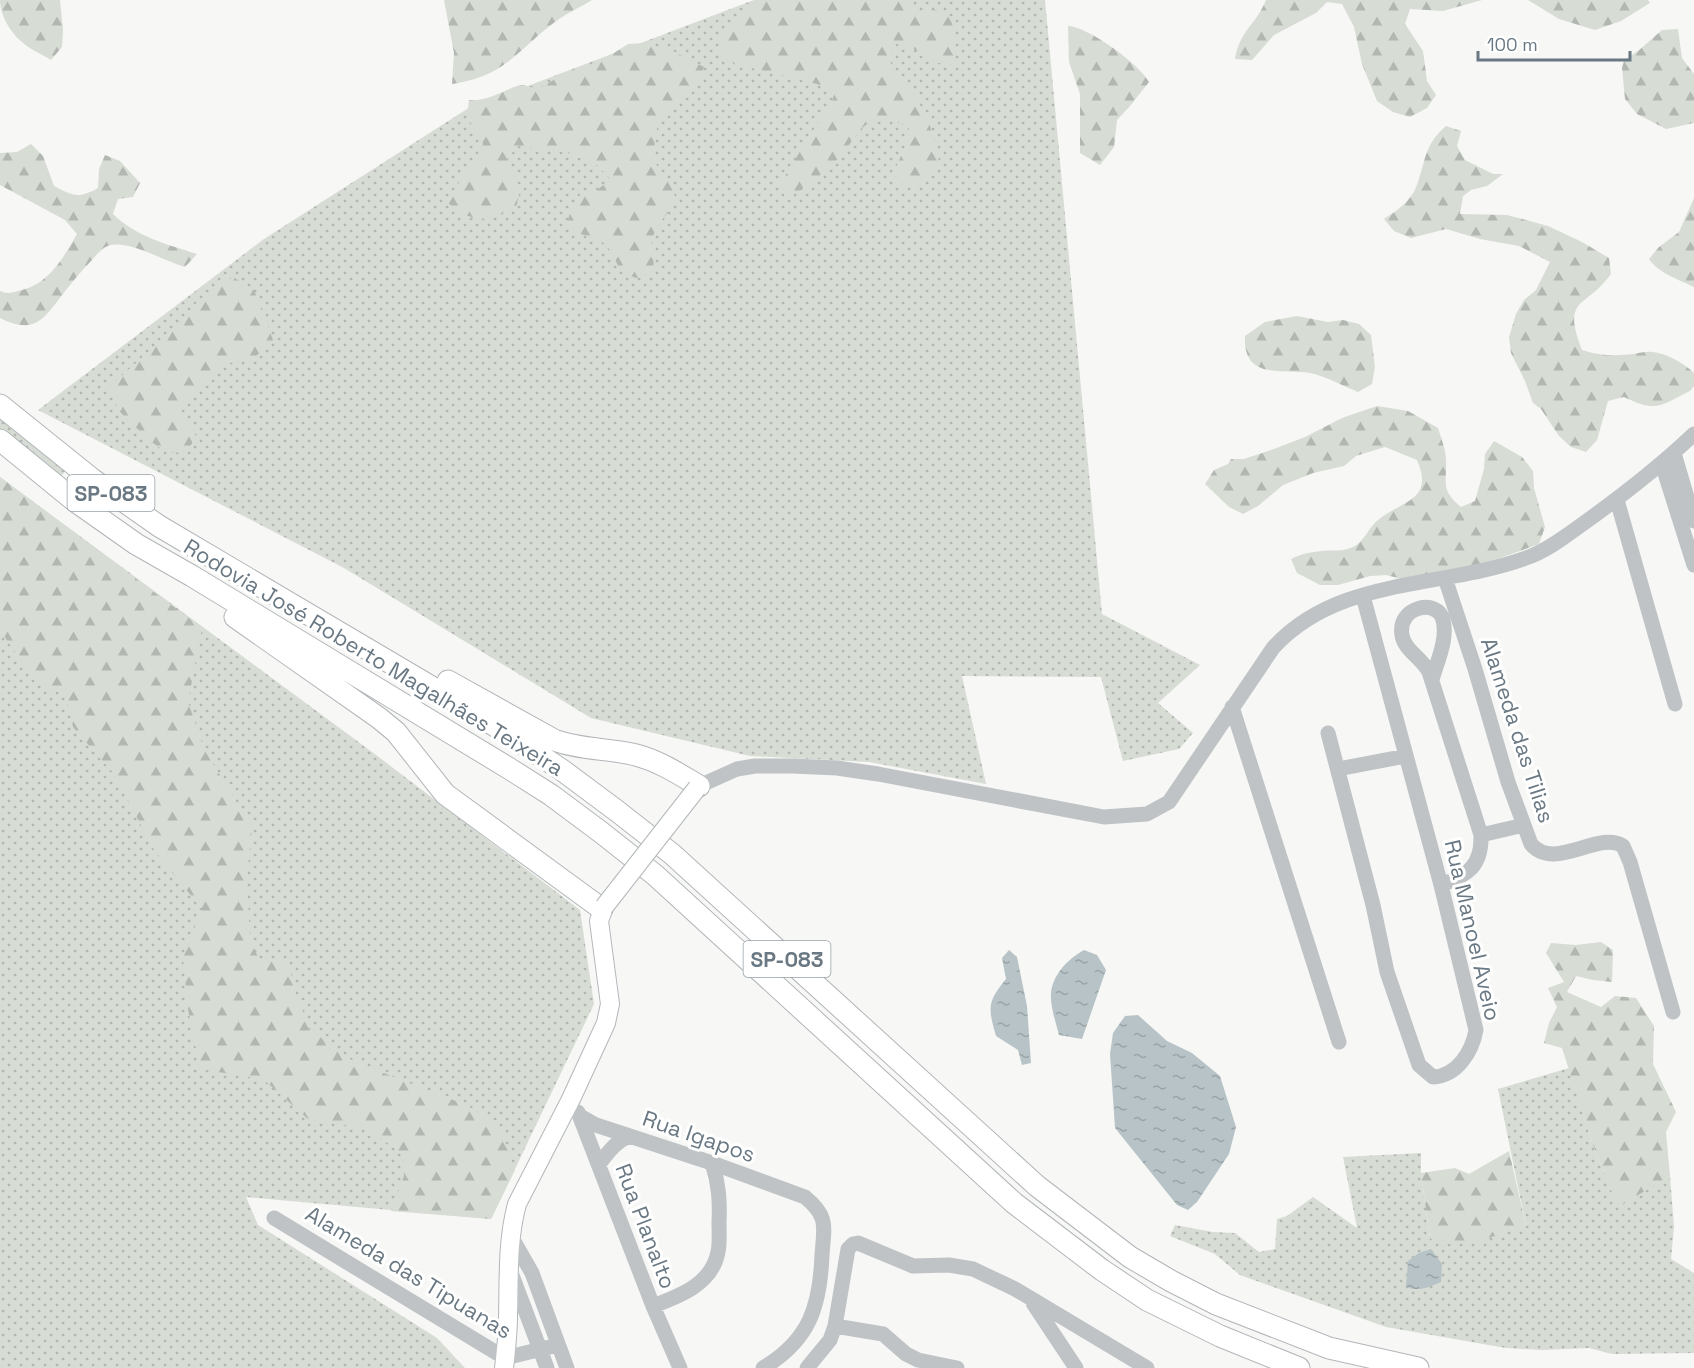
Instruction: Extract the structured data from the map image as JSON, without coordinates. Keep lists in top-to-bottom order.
{
  "streets": {
    "highway": ["SP-083", "Rodovia José Roberto Magalhães Teixeira"],
    "street": [
      "Alameda das Tilias",
      "Rua Manoel Aveio",
      "Rua Igapos",
      "Rua Planalto",
      "Alameda das Tipuanas"
    ]
  },
  "crossings": [
    ["Rua Igapos", "Rua Planalto"]
  ],
  "scale_bar": "100 m"
}
